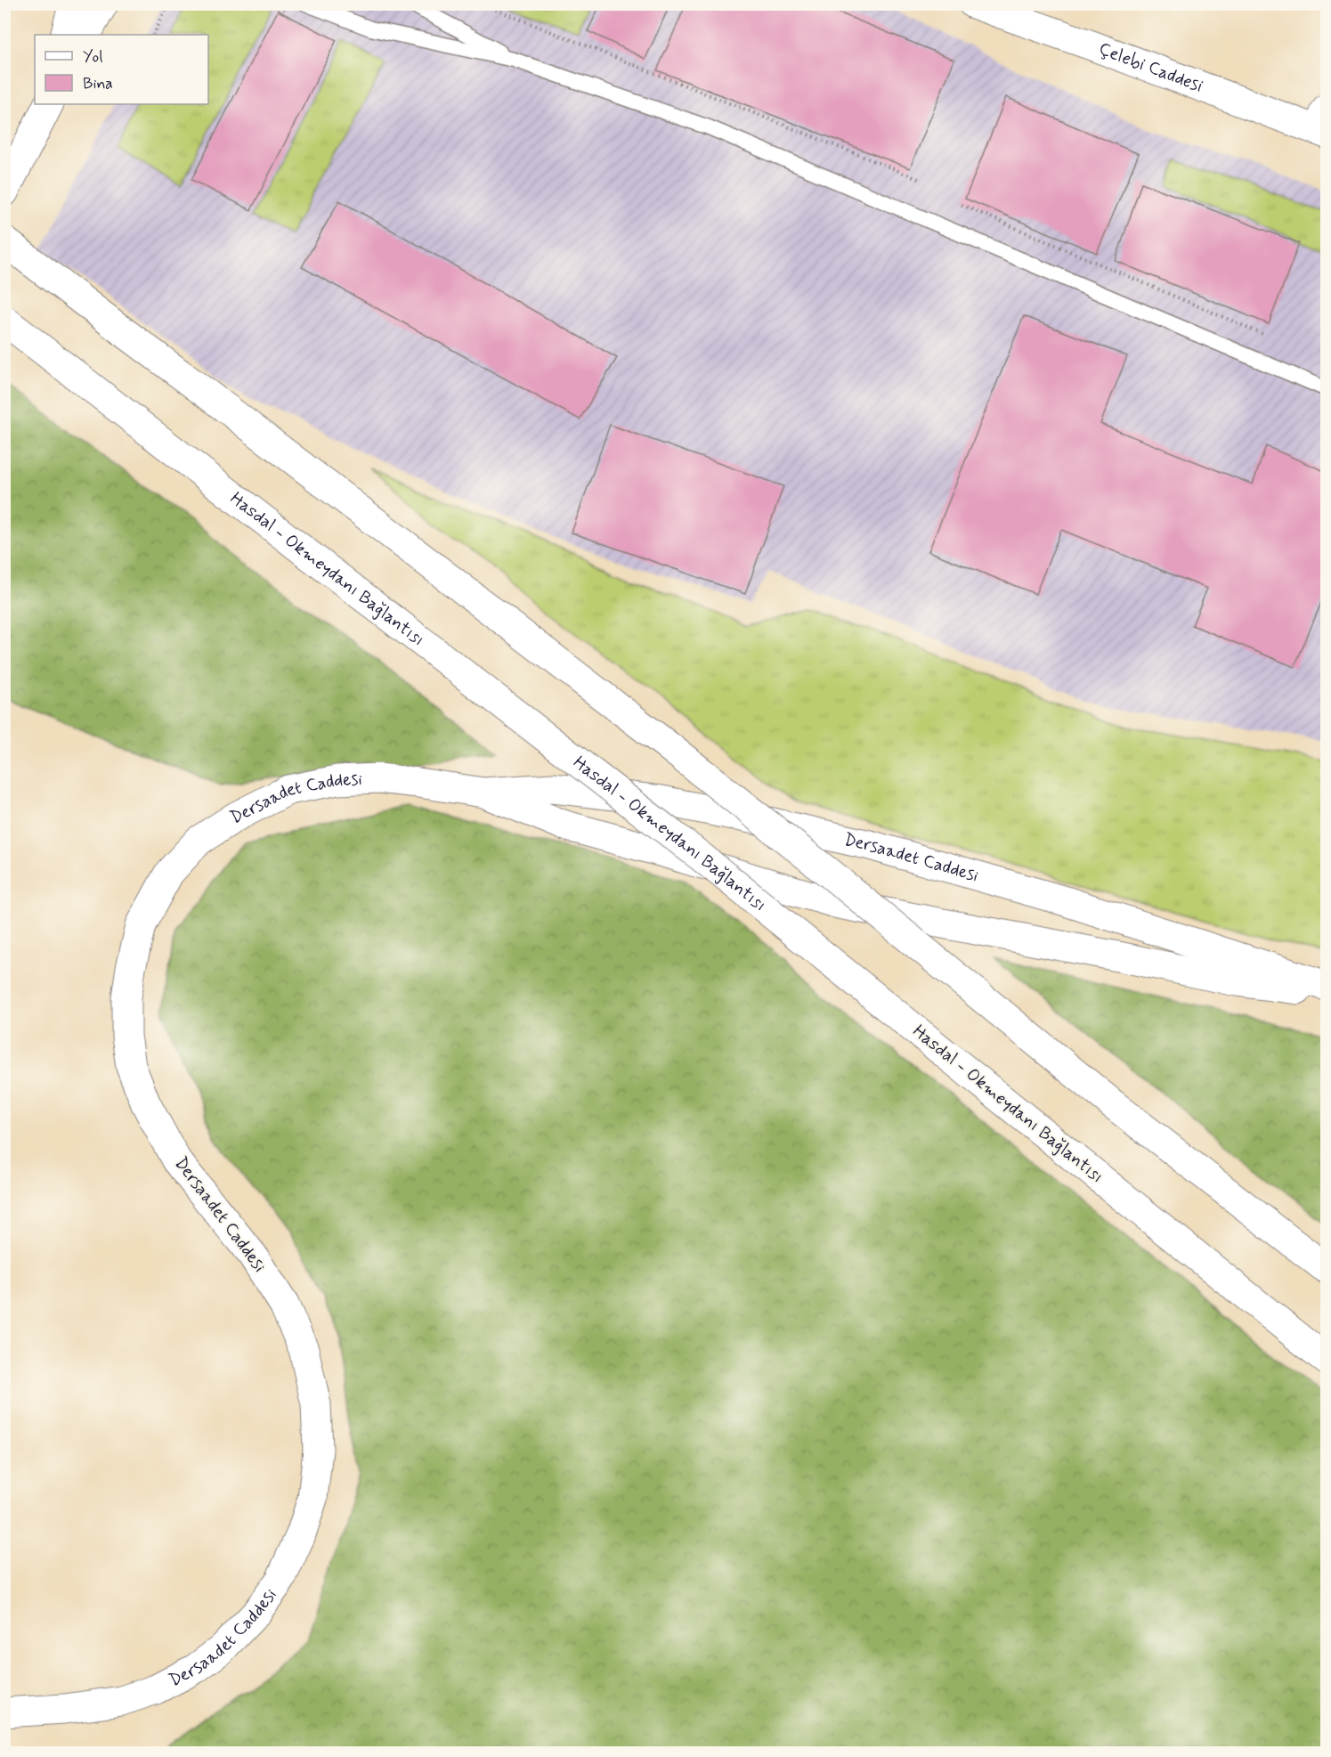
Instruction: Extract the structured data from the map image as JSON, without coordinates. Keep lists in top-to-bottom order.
{
  "streets": {
    "main road": ["Çelebi Caddesi", "Hasdal - Okmeydanı Bağlantısı", "Dersaadet Caddesi"]
  },
  "legend": ["Yol", "Bina"]
}
